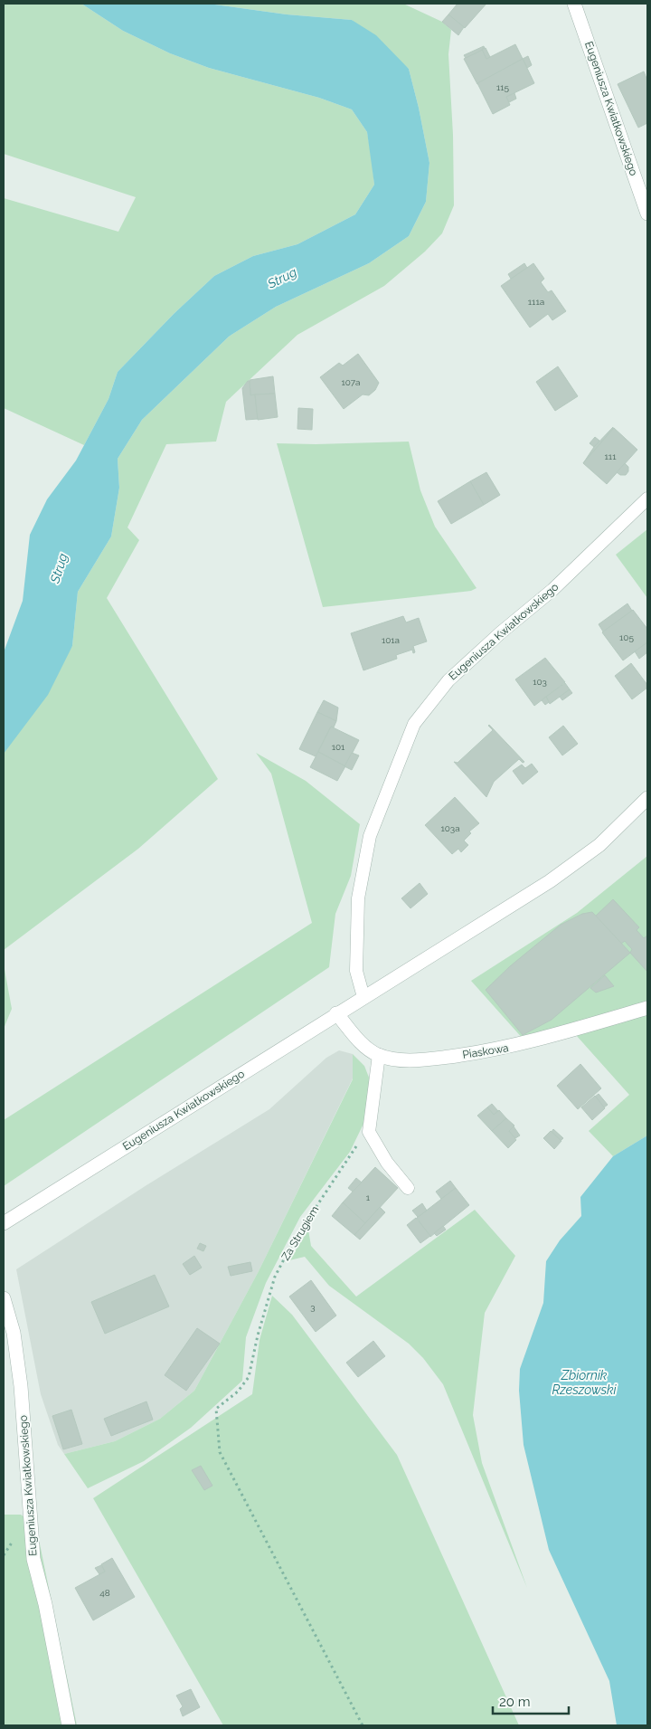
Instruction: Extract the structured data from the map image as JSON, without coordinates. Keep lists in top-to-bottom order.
{
  "streets": {
    "street": ["Eugeniusza Kwiatkowskiego", "Piaskowa"],
    "path": ["Za Strugiem"]
  },
  "crossings": [
    ["Eugeniusza Kwiatkowskiego", "Piaskowa"]
  ],
  "water": ["Strug", "Zbiornik Rzeszowski"],
  "house_numbers": [
    "115",
    "111a",
    "107a",
    "111",
    "105",
    "101a",
    "103",
    "101",
    "103a",
    "1",
    "3",
    "48"
  ],
  "scale_bar": "20 m"
}
